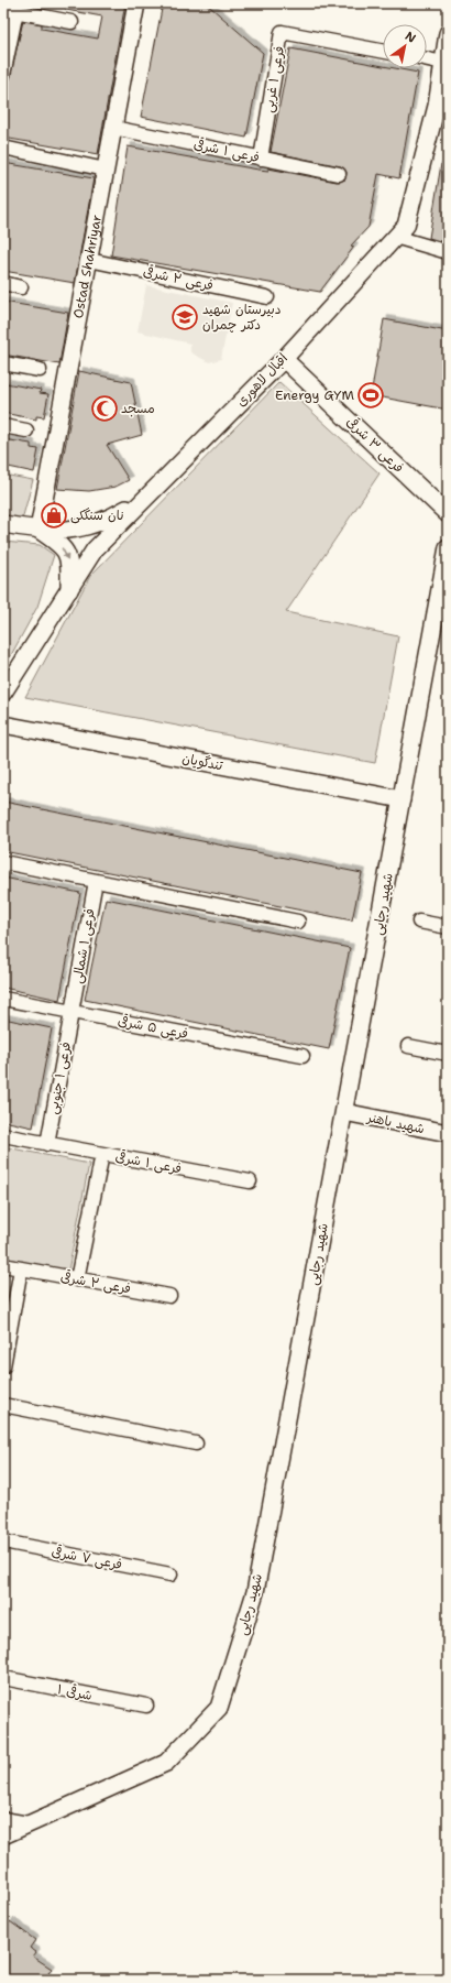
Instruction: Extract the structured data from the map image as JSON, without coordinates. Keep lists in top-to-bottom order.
{
  "streets": {
    "street": [
      "فرعی ۱ غربی",
      "فرعی ۱ شرقی",
      "Ostad Shahriyar",
      "فرعی ۲ شرقی",
      "اقبال لاهوری",
      "فرعی ۳ شرقی",
      "تندگویان",
      "شهید رجایی",
      "فرعی ۱ شمالی",
      "فرعی ۵ شرقی",
      "فرعی ۱ جنوبی",
      "شهید باهنر",
      "فرعی ۷ شرقی",
      "۱ شرقی"
    ]
  },
  "crossings": [
    ["فرعی ۱ غربی", "فرعی ۱ شرقی"],
    ["فرعی ۱ شرقی", "Ostad Shahriyar"],
    ["فرعی ۱ شرقی", "فرعی ۱ جنوبی"],
    ["Ostad Shahriyar", "فرعی ۲ شرقی"],
    ["اقبال لاهوری", "فرعی ۳ شرقی"],
    ["تندگویان", "شهید رجایی"],
    ["شهید رجایی", "شهید باهنر"],
    ["فرعی ۱ شمالی", "فرعی ۵ شرقی"],
    ["فرعی ۱ شمالی", "فرعی ۱ جنوبی"],
    ["فرعی ۵ شرقی", "فرعی ۱ جنوبی"]
  ],
  "places": {
    "school or university": ["دبیرستان شهید دکتر چمران"],
    "sports": ["Energy GYM"],
    "mosque": ["مسجد"],
    "shop": ["نان سنگکی"]
  },
  "north": "top right"
}
